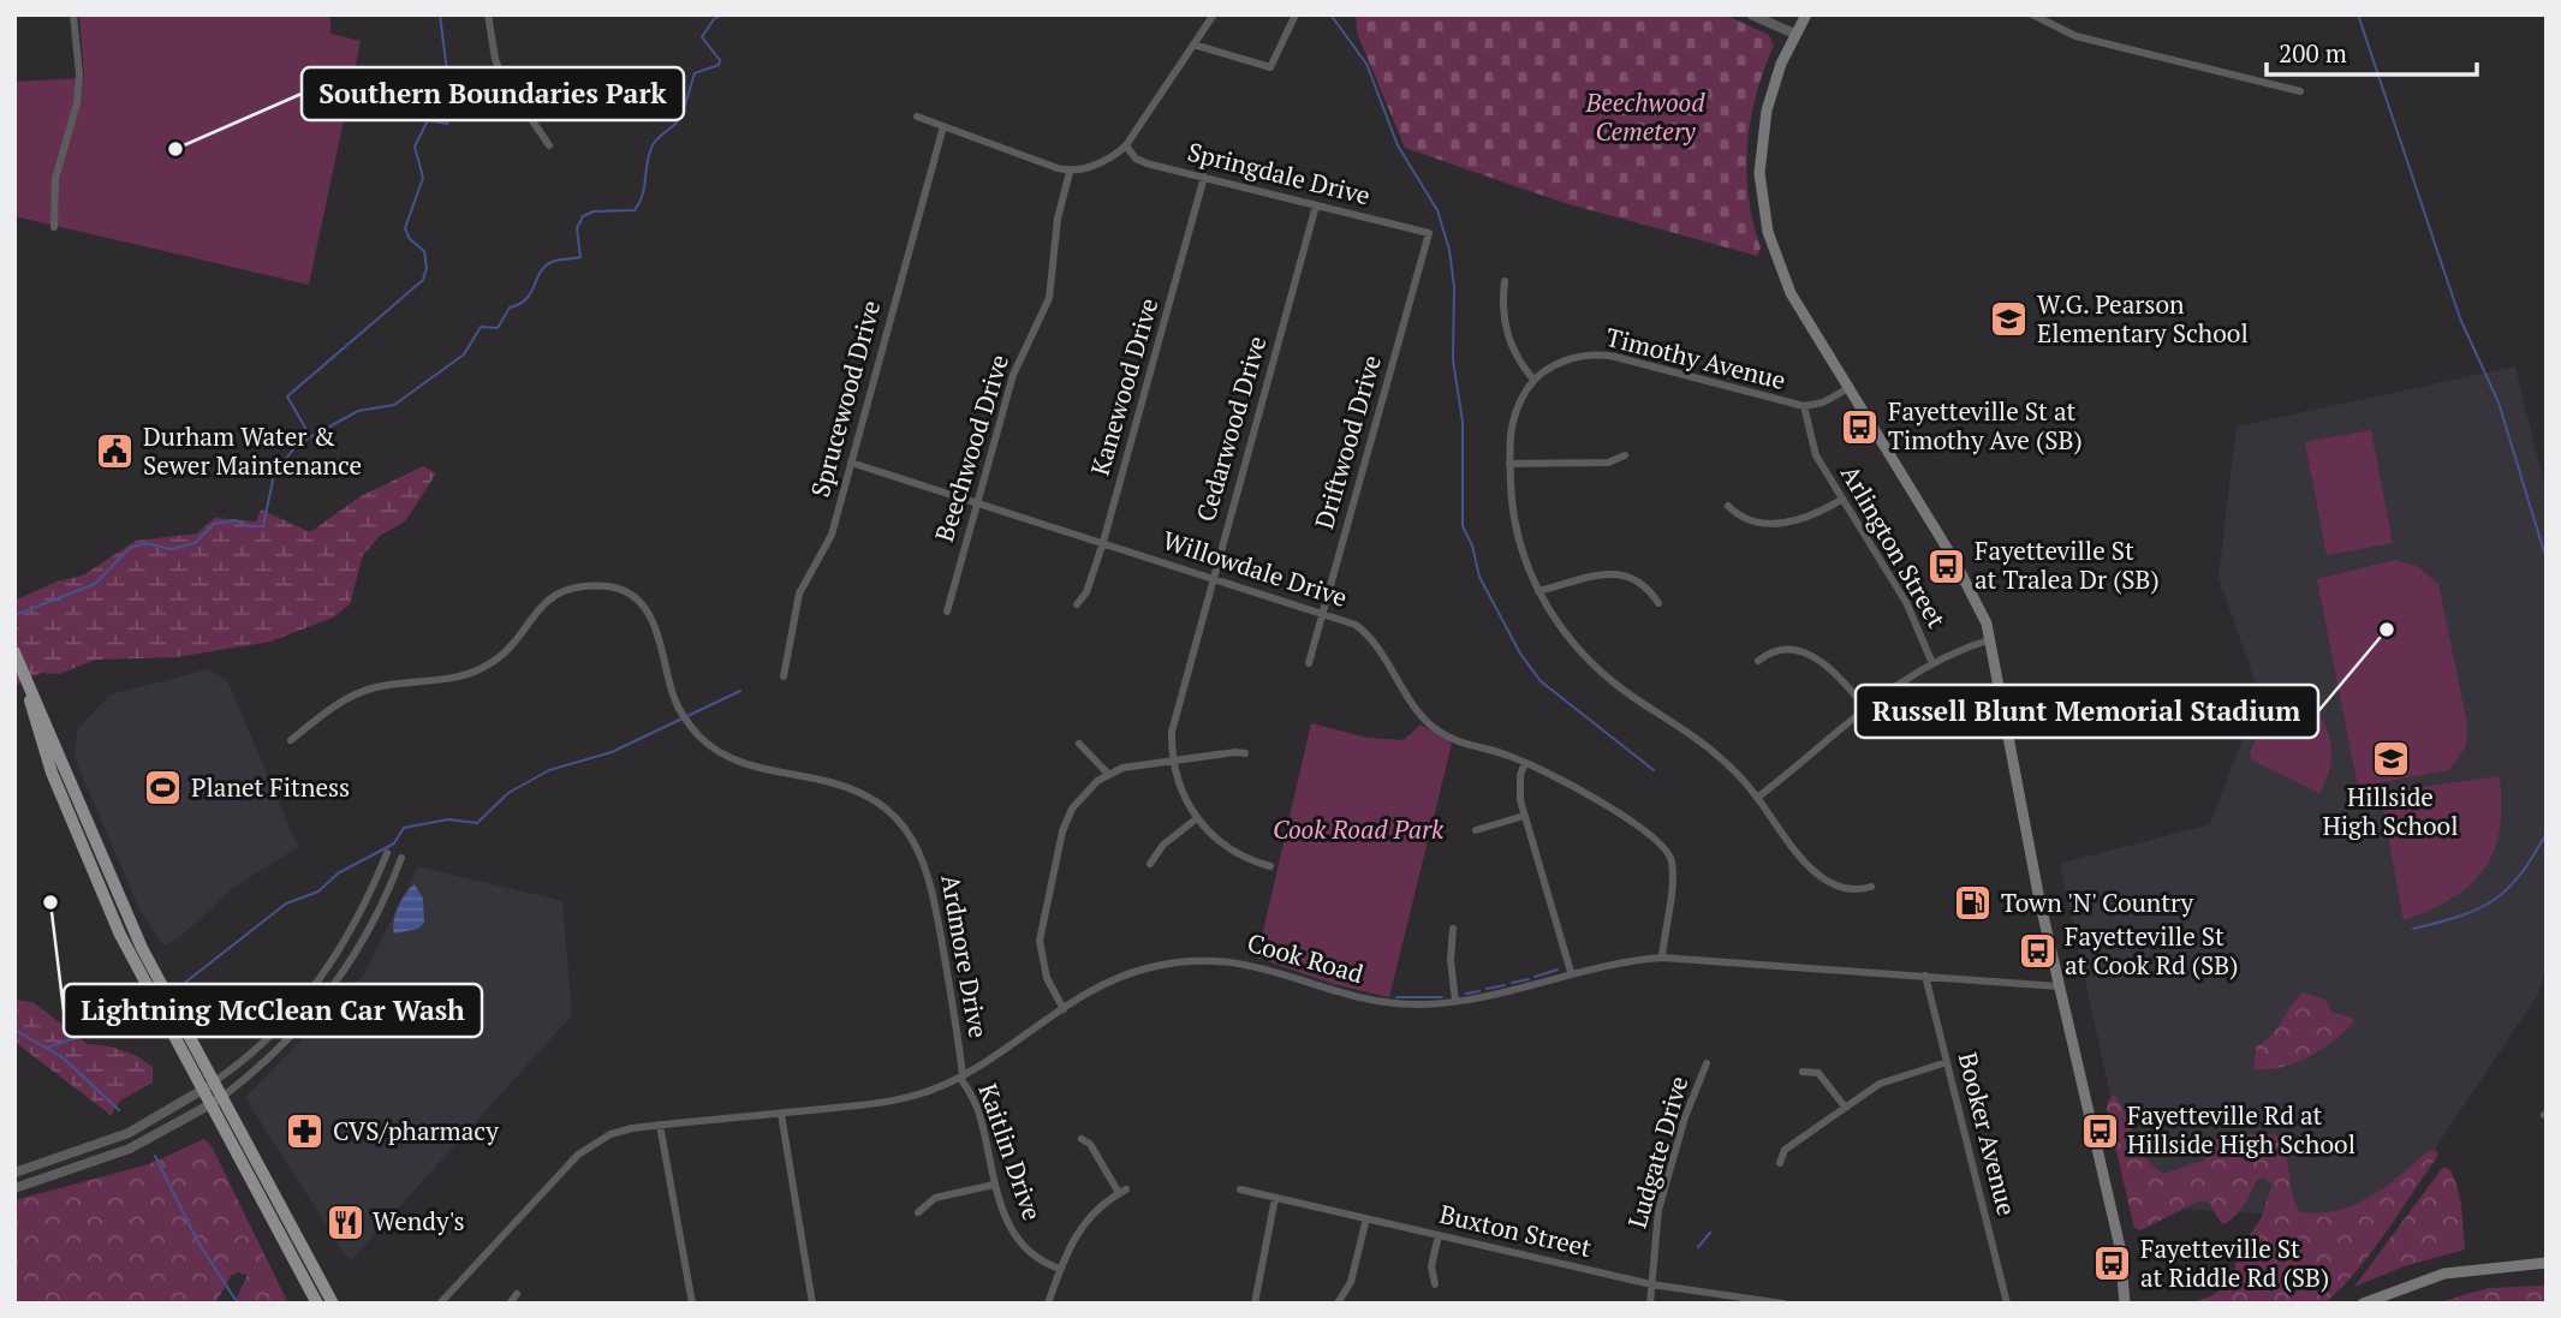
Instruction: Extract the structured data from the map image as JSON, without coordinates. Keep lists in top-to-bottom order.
{
  "streets": {
    "street": [
      "Springdale Drive",
      "Timothy Avenue",
      "Kanewood Drive",
      "Sprucewood Drive",
      "Cedarwood Drive",
      "Driftwood Drive",
      "Beechwood Drive",
      "Arlington Street",
      "Willowdale Drive",
      "Ardmore Drive",
      "Cook Road",
      "Booker Avenue",
      "Kaitlin Drive",
      "Ludgate Drive",
      "Buxton Street"
    ]
  },
  "crossings": [
    ["Springdale Drive", "Kanewood Drive"],
    ["Springdale Drive", "Cedarwood Drive"],
    ["Springdale Drive", "Driftwood Drive"],
    ["Timothy Avenue", "Arlington Street"],
    ["Kanewood Drive", "Willowdale Drive"],
    ["Sprucewood Drive", "Willowdale Drive"],
    ["Cedarwood Drive", "Willowdale Drive"],
    ["Driftwood Drive", "Willowdale Drive"],
    ["Beechwood Drive", "Willowdale Drive"],
    ["Willowdale Drive", "Cook Road"],
    ["Ardmore Drive", "Cook Road"],
    ["Ardmore Drive", "Kaitlin Drive"],
    ["Cook Road", "Booker Avenue"],
    ["Cook Road", "Kaitlin Drive"],
    ["Ludgate Drive", "Buxton Street"]
  ],
  "parks": ["Beechwood Cemetery", "Cook Road Park"],
  "places": {
    "other": ["Southern Boundaries Park", "Russell Blunt Memorial Stadium", "Lightning McClean Car Wash"],
    "school or university": ["W.G. Pearson Elementary School", "Hillside High School"],
    "bus stop": [
      "Fayetteville St at Timothy Ave (SB)",
      "Fayetteville St at Tralea Dr (SB)",
      "Fayetteville St at Cook Rd (SB)",
      "Fayetteville Rd at Hillside High School",
      "Fayetteville St at Riddle Rd (SB)"
    ],
    "public building": ["Durham Water & Sewer Maintenance"],
    "sports": ["Planet Fitness"],
    "fuel station": ["Town 'N' Country"],
    "pharmacy": ["CVS/pharmacy"],
    "restaurant": ["Wendy's"]
  },
  "scale_bar": "200 m"
}
